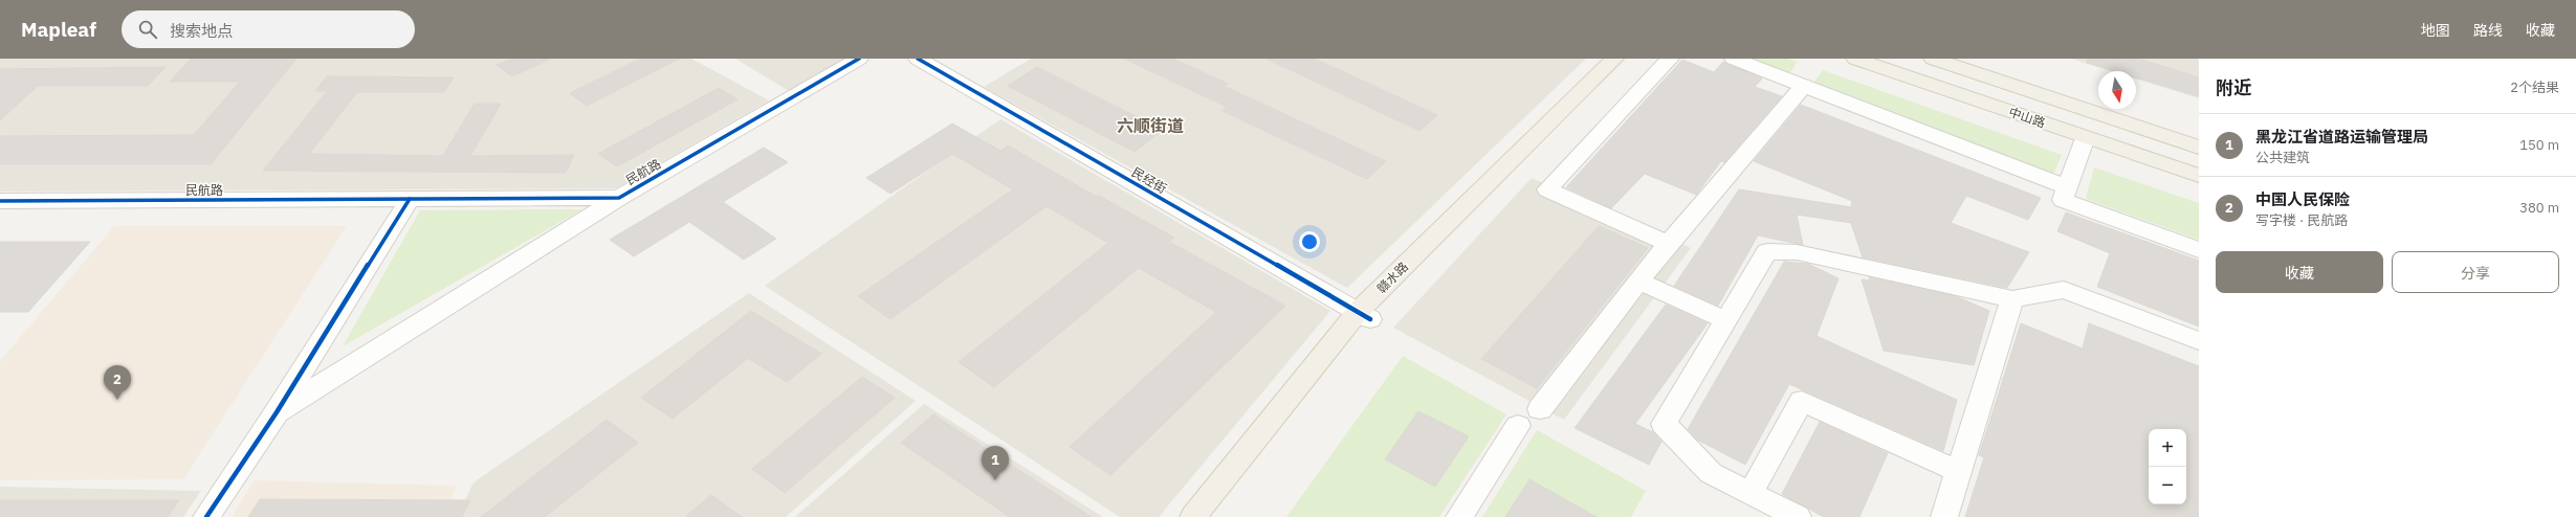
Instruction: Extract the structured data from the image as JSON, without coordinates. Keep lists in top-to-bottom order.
{
  "streets": {
    "main road": ["中山路", "赣水路"],
    "street": ["民航路", "民经街"]
  },
  "crossings": [
    ["民经街", "赣水路"]
  ],
  "districts": ["六顺街道"],
  "north": "bottom",
  "page": {
    "header": "Mapleaf",
    "search": "搜索地点",
    "nav": ["地图", "路线", "收藏"],
    "heading": ["附近", "2个结果"],
    "list": [
      {
        "mark": "1",
        "name": "黑龙江省道路运输管理局",
        "note": "公共建筑",
        "value": "150 m"
      },
      {
        "mark": "2",
        "name": "中国人民保险",
        "note": "写字楼 · 民航路",
        "value": "380 m"
      }
    ],
    "buttons": ["收藏", "分享"],
    "pins": ["2", "1"],
    "map_buttons": ["+", "−"]
  }
}
